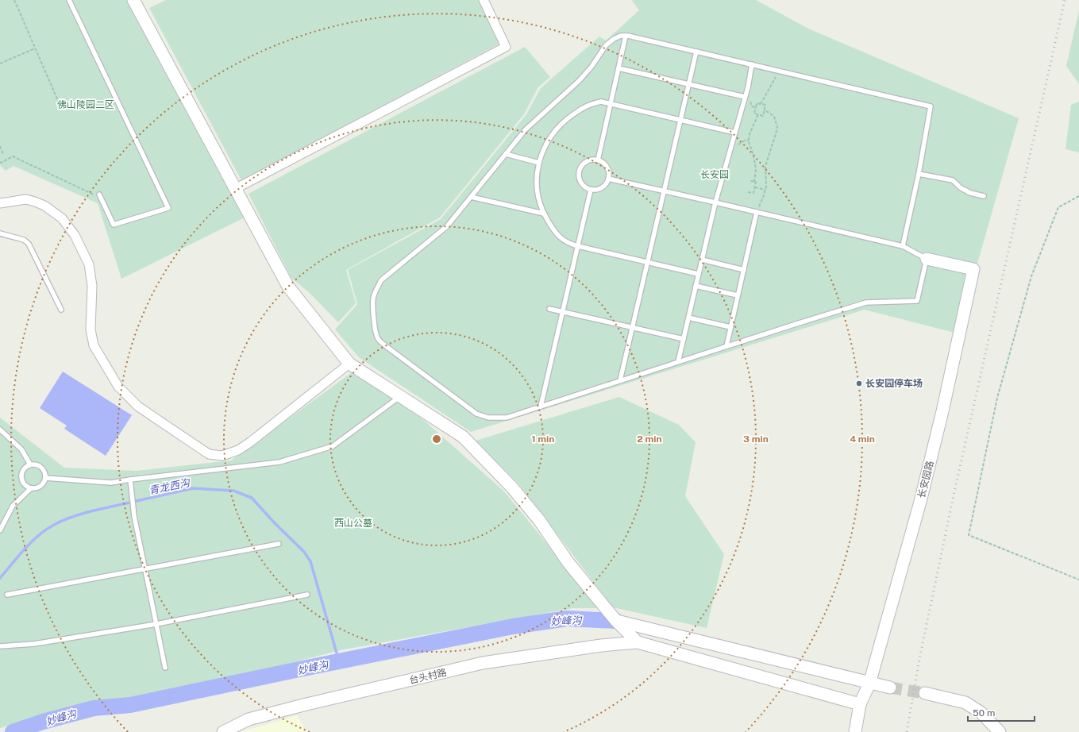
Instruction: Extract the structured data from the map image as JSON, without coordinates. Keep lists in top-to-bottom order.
{
  "streets": {
    "street": ["长安园路", "台头村路"]
  },
  "water": ["青龙西沟", "妙峰沟"],
  "parks": ["佛山陵园二区", "长安园", "西山公墓"],
  "places": ["长安园停车场"],
  "scale_bar": "50 m",
  "rings": [
    "1 min",
    "2 min",
    "3 min",
    "4 min"
  ]
}
